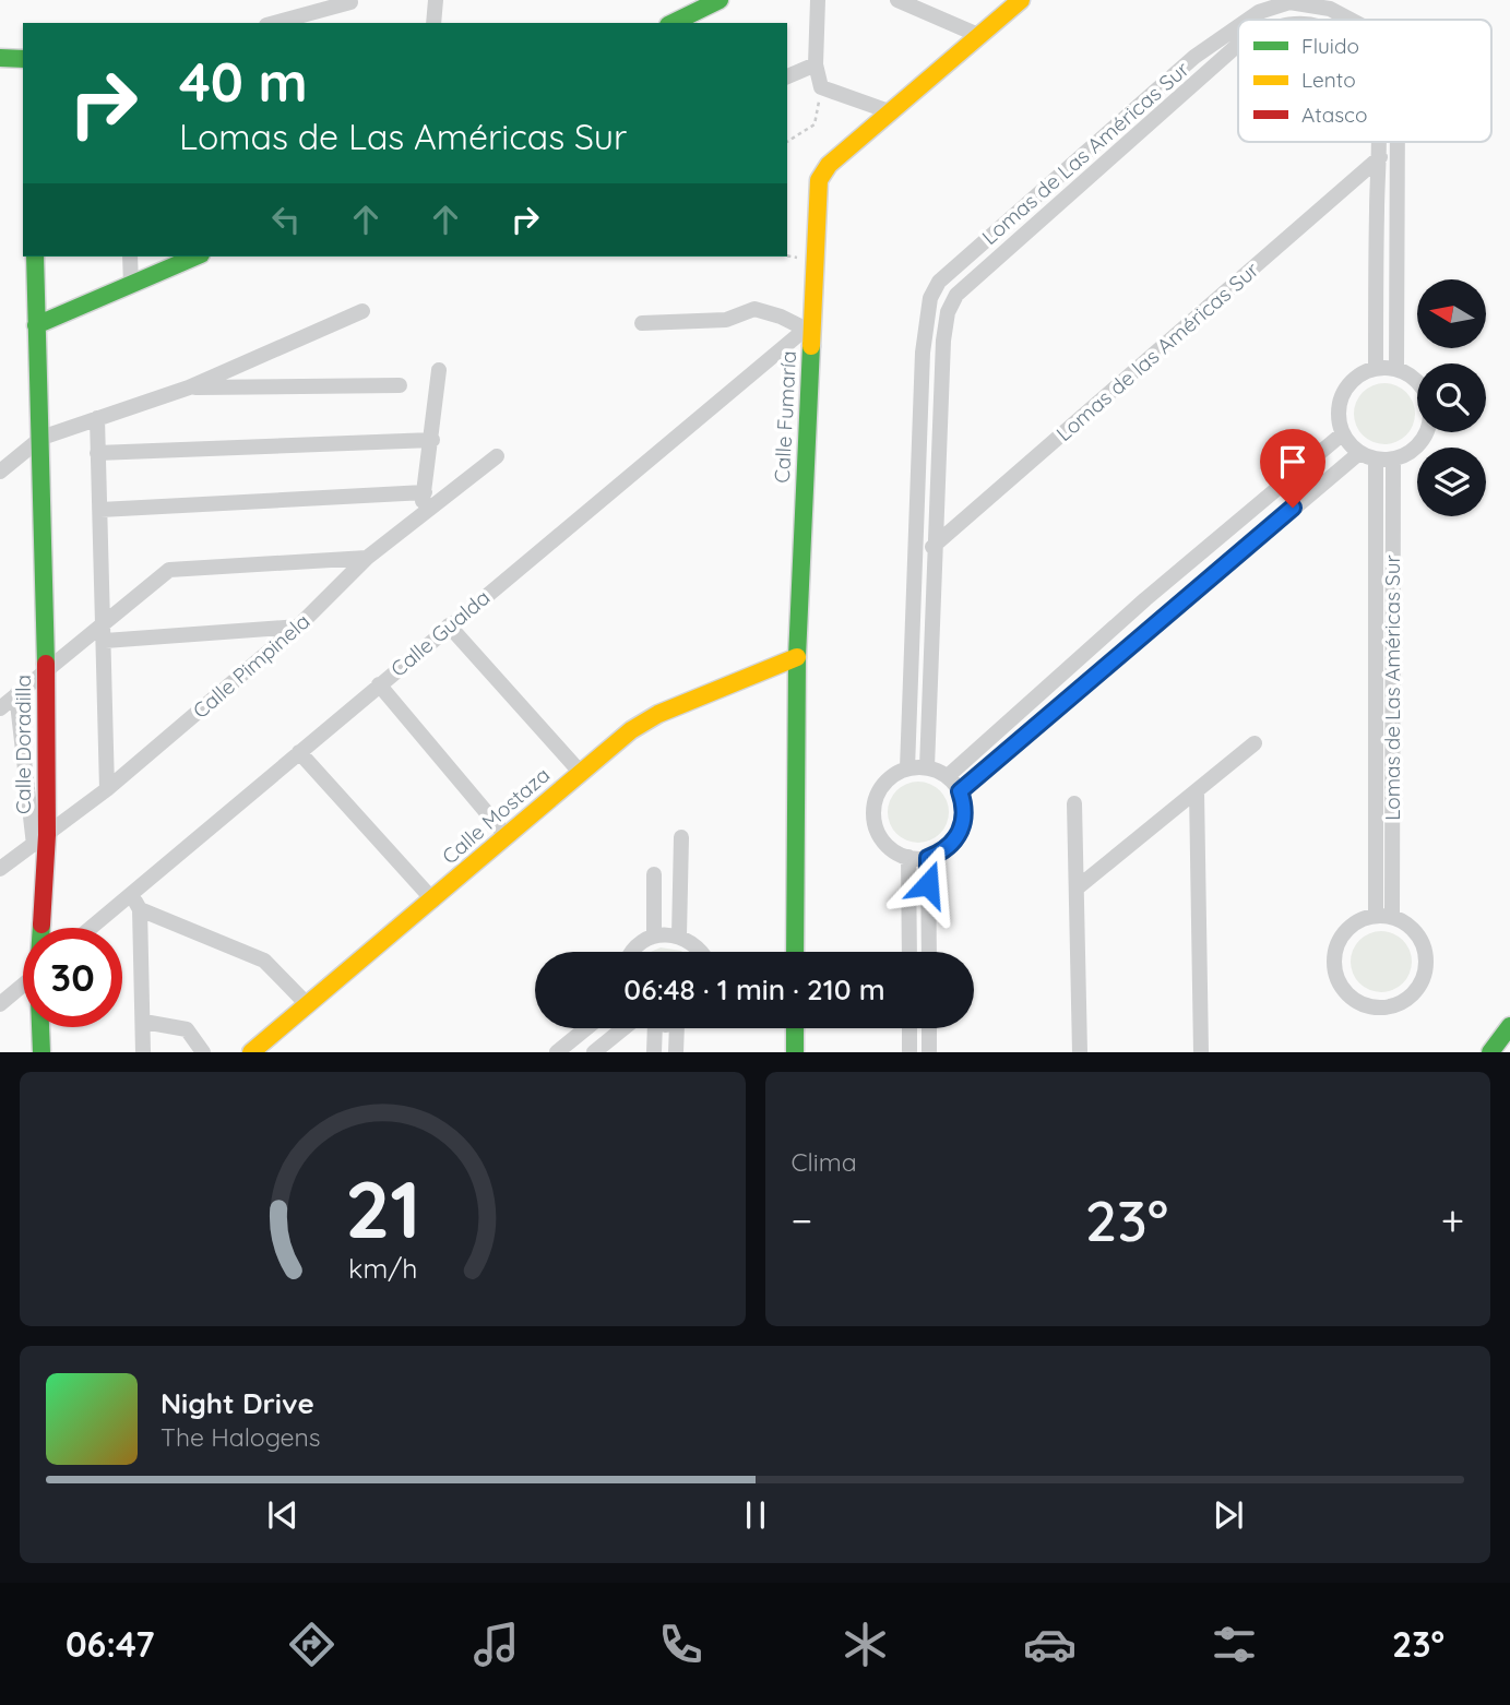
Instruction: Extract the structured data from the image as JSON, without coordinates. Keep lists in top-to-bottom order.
{
  "streets": {
    "street": [
      "Lomas de Las Américas Sur",
      "Lomas de las Américas Sur",
      "Calle Fumaría",
      "Calle Gualda",
      "Calle Pimpinela",
      "Calle Doradilla",
      "Calle Mostaza"
    ]
  },
  "crossings": [
    ["Lomas de Las Américas Sur", "Lomas de las Américas Sur"],
    ["Calle Fumaría", "Calle Gualda"],
    ["Calle Fumaría", "Calle Mostaza"],
    ["Calle Pimpinela", "Calle Doradilla"]
  ],
  "legend": ["Fluido", "Lento", "Atasco"],
  "north": "left",
  "page": {
    "turn": ["40 m", "Lomas de Las Américas Sur"],
    "limit": "30",
    "trip": "06:48 · 1 min · 210 m",
    "tile": "Clima",
    "heat": ["−", "23°", "+"],
    "song": ["Night Drive", "The Halogens"],
    "tabs": ["06:47", "23°"],
    "gauge": ["21", "km/h"]
  }
}
